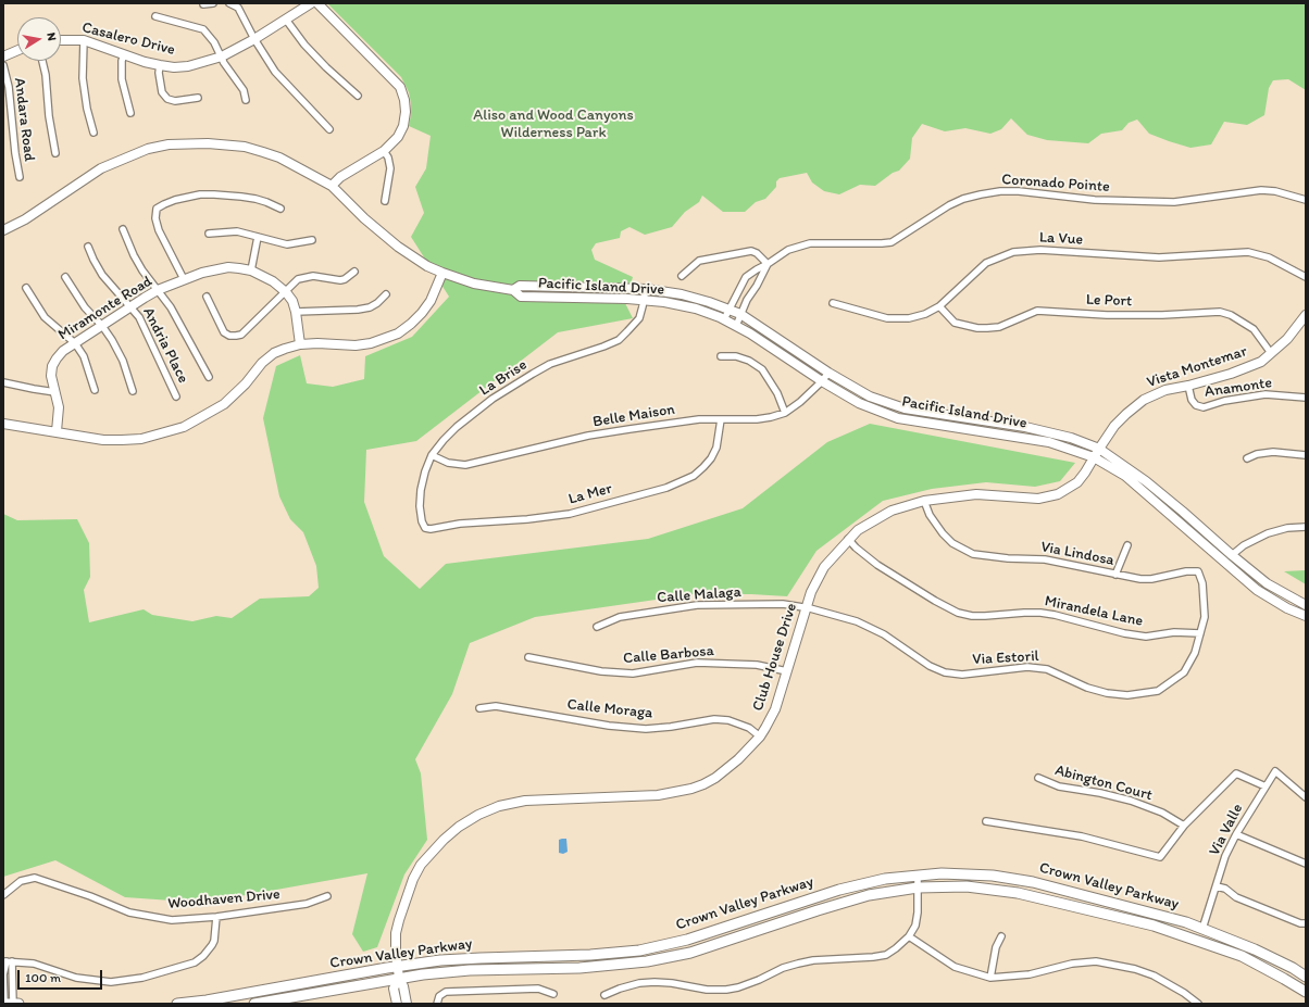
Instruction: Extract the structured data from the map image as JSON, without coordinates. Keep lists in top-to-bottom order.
{
  "streets": {
    "main road": ["Crown Valley Parkway"],
    "street": [
      "Casalero Drive",
      "Andara Road",
      "Coronado Pointe",
      "La Vue",
      "Pacific Island Drive",
      "Le Port",
      "Miramonte Road",
      "Andria Place",
      "Vista Montemar",
      "La Brise",
      "Anamonte",
      "Belle Maison",
      "La Mer",
      "Via Lindosa",
      "Calle Malaga",
      "Mirandela Lane",
      "Calle Barbosa",
      "Club House Drive",
      "Via Estoril",
      "Calle Moraga",
      "Abington Court",
      "Via Valle",
      "Woodhaven Drive"
    ]
  },
  "crossings": [
    ["Coronado Pointe", "Pacific Island Drive"],
    ["La Vue", "Le Port"],
    ["Pacific Island Drive", "Vista Montemar"],
    ["Pacific Island Drive", "La Brise"],
    ["Pacific Island Drive", "Belle Maison"],
    ["Pacific Island Drive", "Club House Drive"],
    ["Le Port", "Vista Montemar"],
    ["Miramonte Road", "Andria Place"],
    ["Vista Montemar", "Anamonte"],
    ["Vista Montemar", "Club House Drive"],
    ["La Brise", "Belle Maison"],
    ["La Brise", "La Mer"],
    ["Belle Maison", "La Mer"],
    ["Via Lindosa", "Club House Drive"],
    ["Via Lindosa", "Via Estoril"],
    ["Calle Malaga", "Club House Drive"],
    ["Calle Malaga", "Via Estoril"],
    ["Mirandela Lane", "Club House Drive"],
    ["Mirandela Lane", "Via Estoril"],
    ["Calle Barbosa", "Club House Drive"],
    ["Club House Drive", "Via Estoril"],
    ["Club House Drive", "Calle Moraga"],
    ["Club House Drive", "Crown Valley Parkway"],
    ["Via Valle", "Crown Valley Parkway"]
  ],
  "parks": ["Aliso and Wood Canyons Wilderness Park"],
  "scale_bar": "100 m",
  "north": "right"
}
